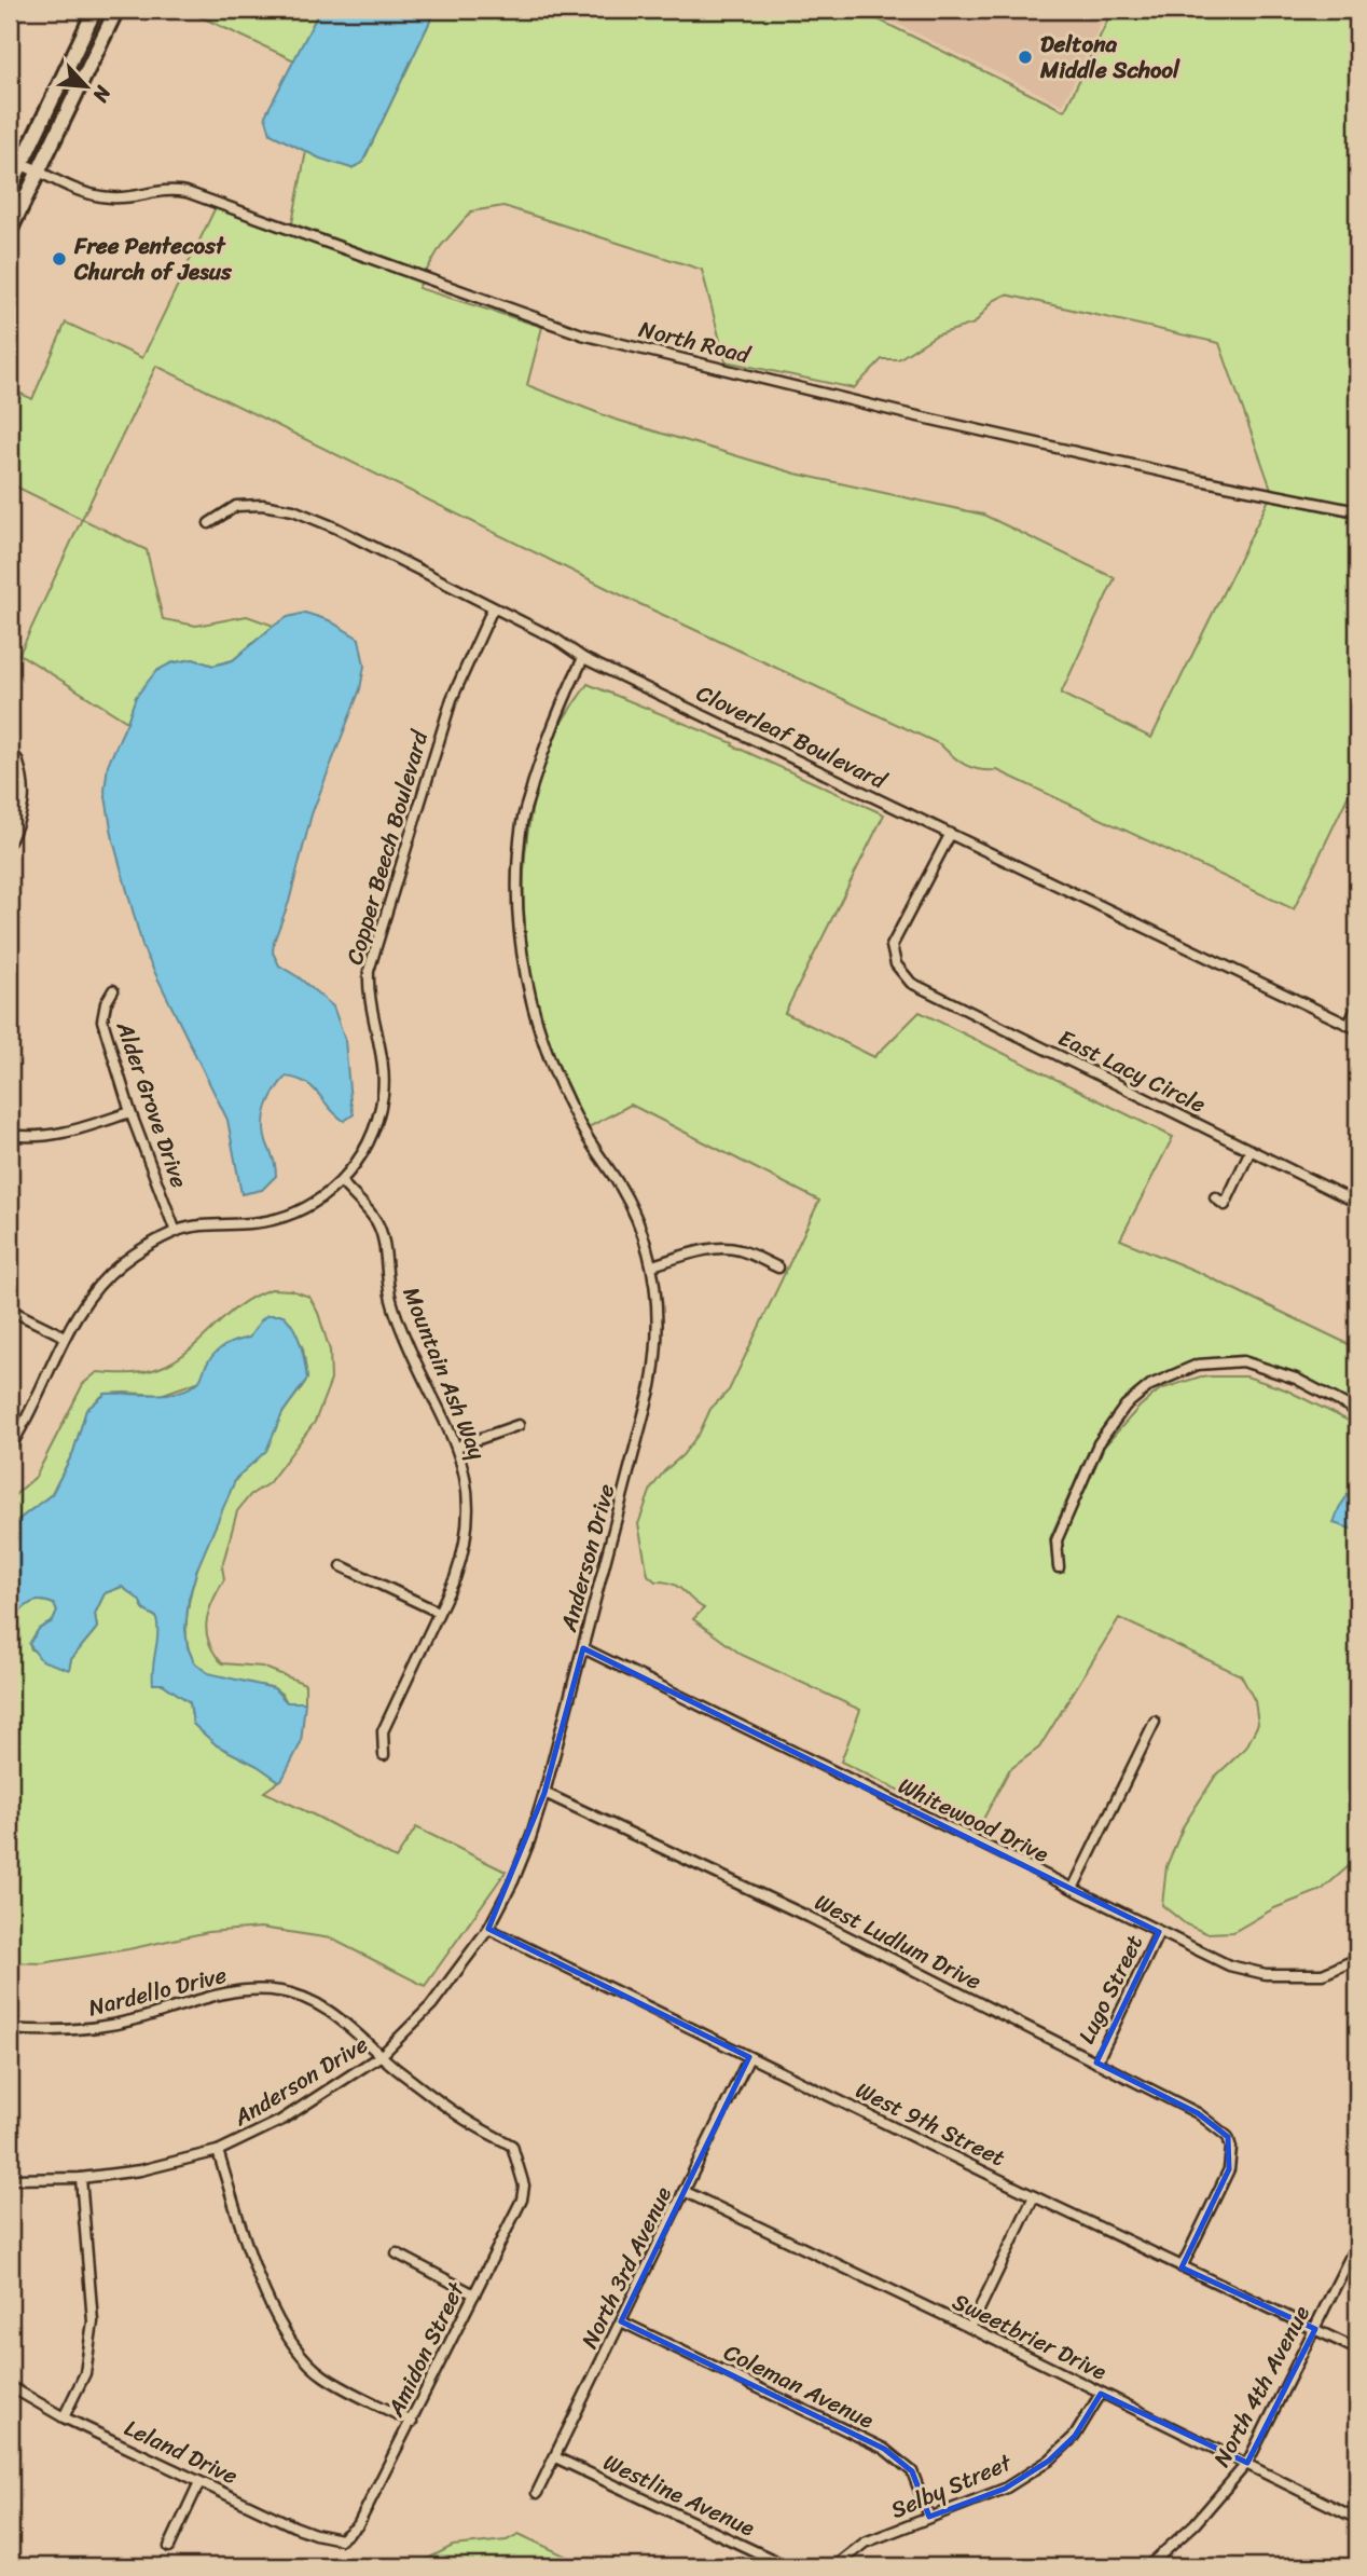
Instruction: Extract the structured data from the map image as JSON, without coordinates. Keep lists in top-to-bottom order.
{
  "streets": {
    "street": [
      "North Road",
      "Cloverleaf Boulevard",
      "Copper Beech Boulevard",
      "East Lacy Circle",
      "Alder Grove Drive",
      "Mountain Ash Way",
      "Anderson Drive",
      "Whitewood Drive",
      "West Ludlum Drive",
      "Lugo Street",
      "Nardello Drive",
      "West 9th Street",
      "North 3rd Avenue",
      "Sweetbrier Drive",
      "Amidon Street",
      "Coleman Avenue",
      "North 4th Avenue",
      "Leland Drive",
      "Selby Street",
      "Westline Avenue"
    ]
  },
  "crossings": [
    ["Cloverleaf Boulevard", "Copper Beech Boulevard"],
    ["Cloverleaf Boulevard", "East Lacy Circle"],
    ["Cloverleaf Boulevard", "Anderson Drive"],
    ["Copper Beech Boulevard", "Alder Grove Drive"],
    ["Copper Beech Boulevard", "Mountain Ash Way"],
    ["Anderson Drive", "Whitewood Drive"],
    ["Anderson Drive", "West Ludlum Drive"],
    ["Anderson Drive", "Nardello Drive"],
    ["Anderson Drive", "West 9th Street"],
    ["Whitewood Drive", "Lugo Street"],
    ["West Ludlum Drive", "Lugo Street"],
    ["West Ludlum Drive", "West 9th Street"],
    ["Nardello Drive", "Amidon Street"],
    ["West 9th Street", "North 3rd Avenue"],
    ["West 9th Street", "North 4th Avenue"],
    ["North 3rd Avenue", "Sweetbrier Drive"],
    ["North 3rd Avenue", "Coleman Avenue"],
    ["North 3rd Avenue", "Westline Avenue"],
    ["Sweetbrier Drive", "North 4th Avenue"],
    ["Sweetbrier Drive", "Selby Street"],
    ["Amidon Street", "Leland Drive"],
    ["Coleman Avenue", "Selby Street"]
  ],
  "places": ["Deltona Middle School", "Free Pentecost Church of Jesus"],
  "north": "bottom right"
}
